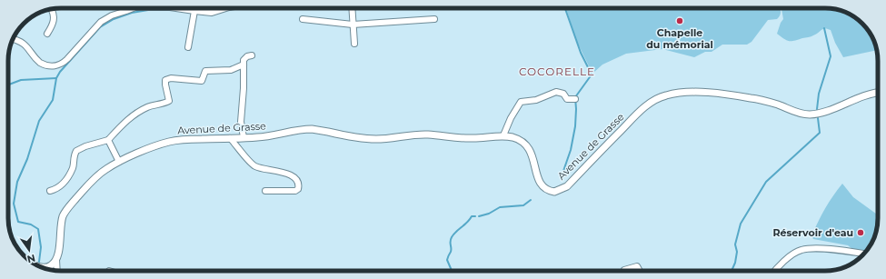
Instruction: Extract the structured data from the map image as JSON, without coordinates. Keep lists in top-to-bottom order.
{
  "streets": {
    "main road": ["Avenue de Grasse"]
  },
  "districts": ["COCORELLE"],
  "places": ["Chapelle du mémorial", "Réservoir d'eau"],
  "north": "bottom"
}
